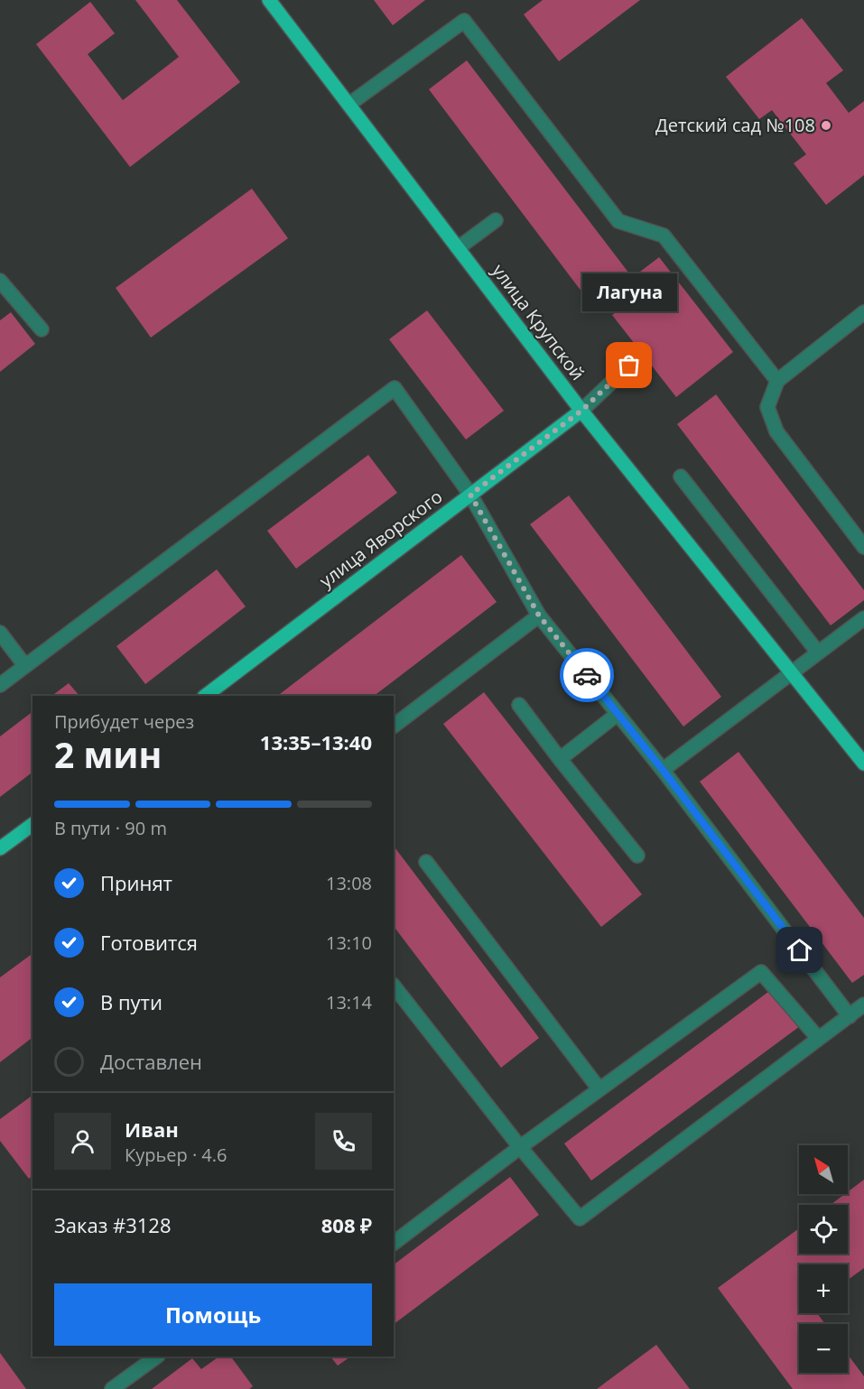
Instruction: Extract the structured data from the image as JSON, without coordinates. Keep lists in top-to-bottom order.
{
  "streets": {
    "main road": ["улица Крупской", "улица Яворского"]
  },
  "crossings": [
    ["улица Крупской", "улица Яворского"]
  ],
  "places": ["Детский сад №108", "Лагуна"],
  "north": "top left",
  "page": {
    "bubble": "Лагуна",
    "heading": ["2 мин", "Прибудет через", "13:35–13:40"],
    "panel": [
      "Иван",
      "Курьер · 4.6",
      "Заказ #3128",
      "808 ₽"
    ],
    "bar": "В пути · 90 m",
    "list": [
      ["Принят", "13:08"],
      ["Готовится", "13:10"],
      ["В пути", "13:14"],
      "Доставлен"
    ],
    "map_buttons": ["+", "−"],
    "buttons": "Помощь"
  }
}
